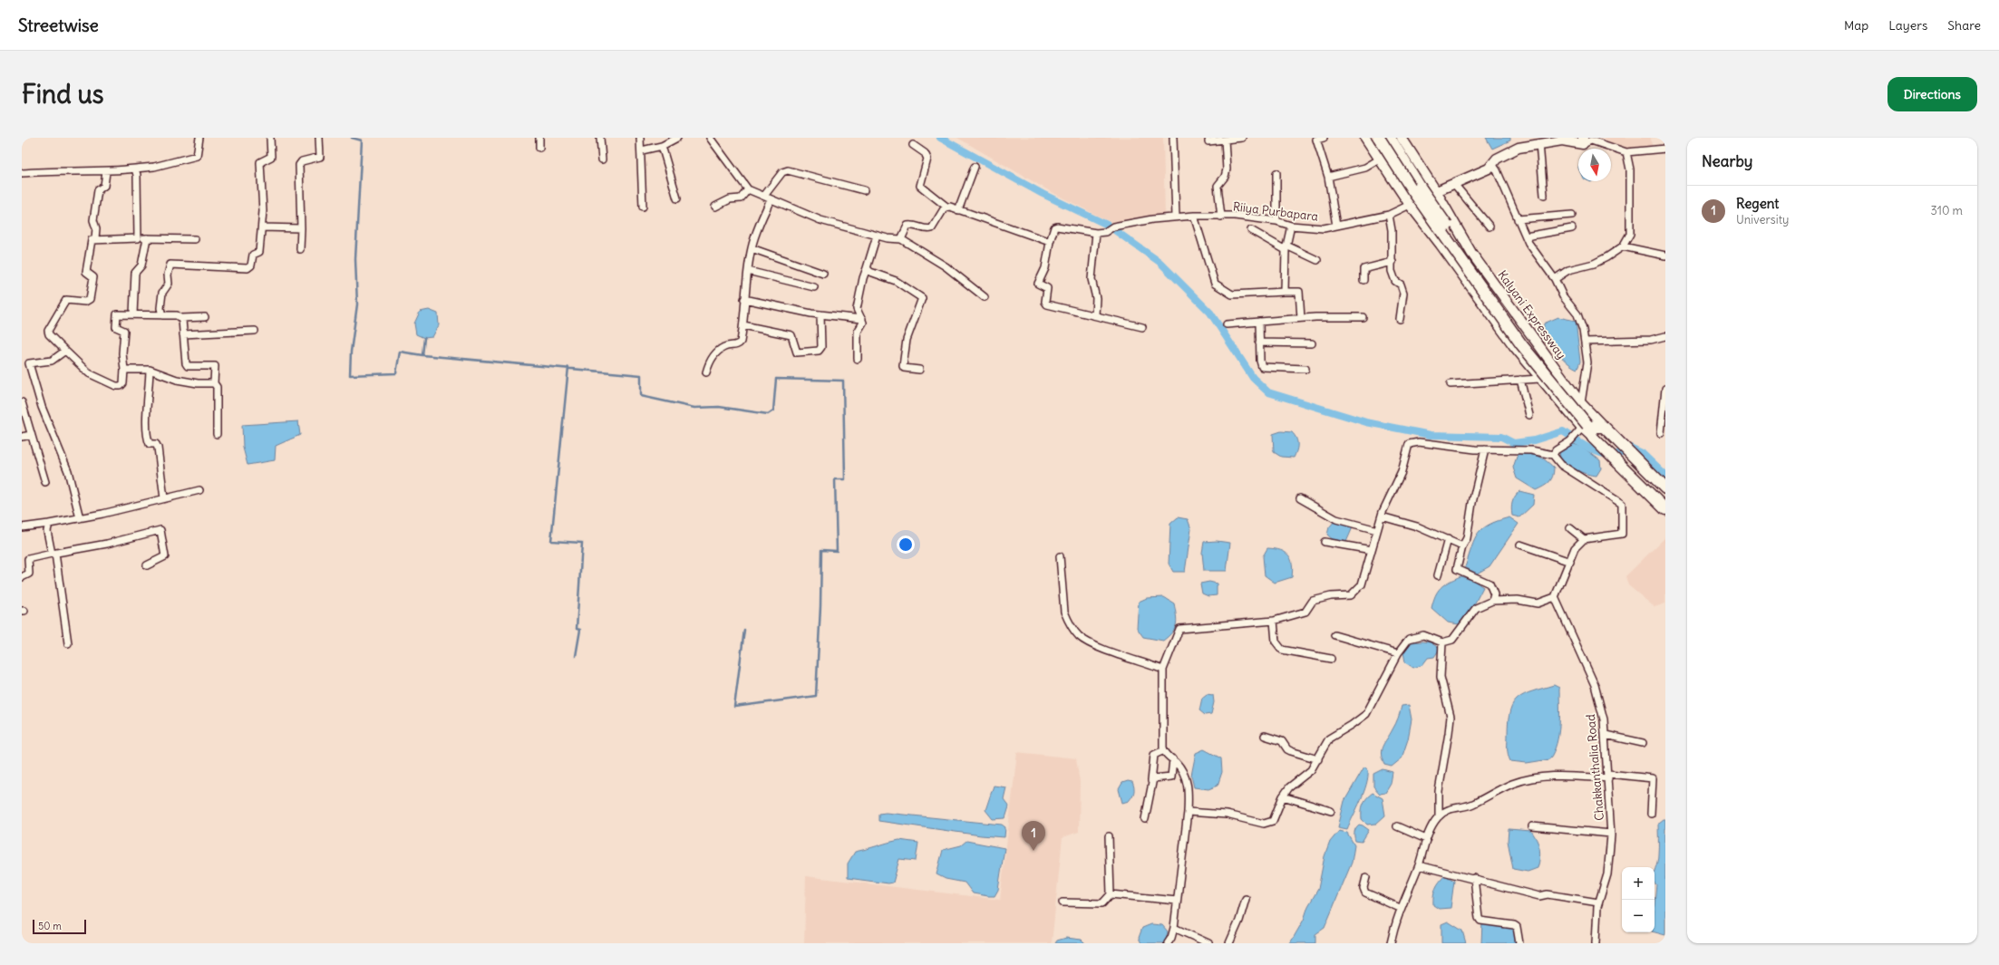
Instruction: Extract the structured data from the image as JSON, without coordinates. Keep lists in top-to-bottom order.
{
  "streets": {
    "highway": ["Kalyani Expressway"],
    "street": ["Riiya Purbapara", "Chakkanthalia Road"]
  },
  "scale_bar": "50 m",
  "north": "bottom",
  "page": {
    "header": "Streetwise",
    "nav": ["Map", "Layers", "Share"],
    "buttons": "Directions",
    "title": "Find us",
    "heading": "Nearby",
    "list": [
      {
        "mark": "1",
        "name": "Regent",
        "note": "University",
        "value": "310 m"
      }
    ],
    "pins": "1",
    "map_buttons": ["+", "−"],
    "scale": "50 m"
  }
}
